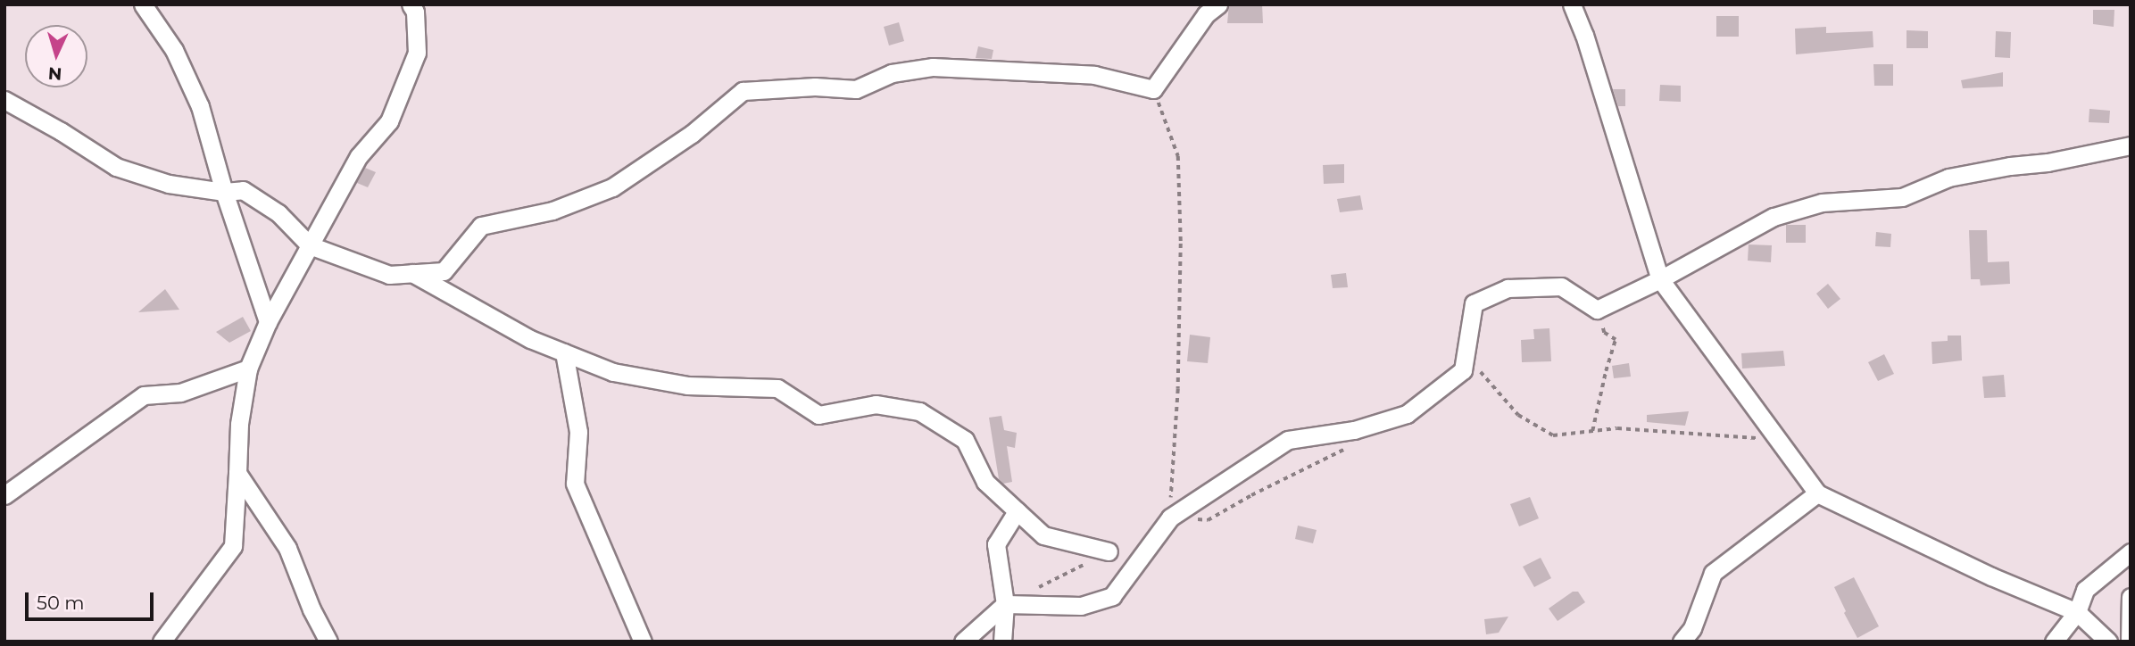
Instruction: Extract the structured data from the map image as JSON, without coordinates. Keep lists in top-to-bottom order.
{
  "scale_bar": "50 m",
  "north": "bottom"
}
